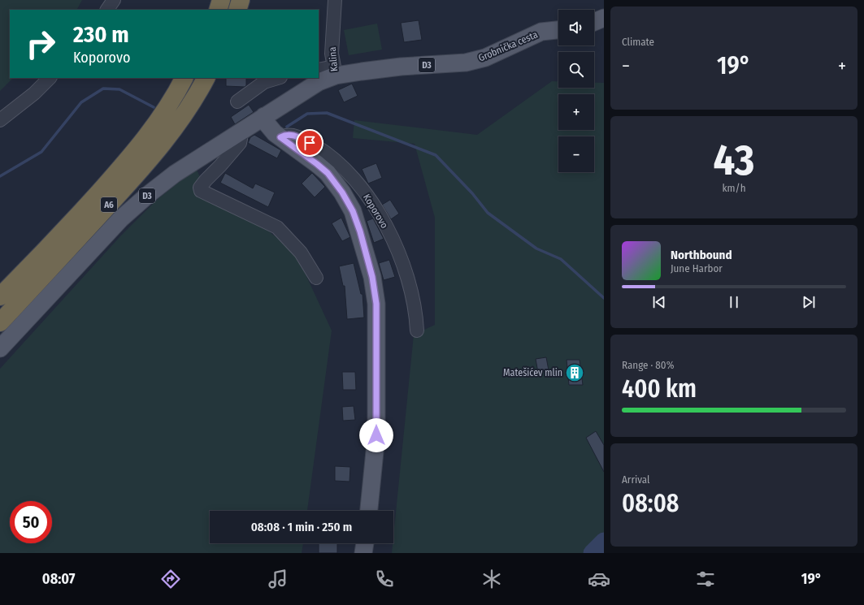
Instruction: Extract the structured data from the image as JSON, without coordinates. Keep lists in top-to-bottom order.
{
  "streets": {
    "highway": ["A6"],
    "main road": ["Grobnička cesta", "Kalina", "D3"],
    "street": ["Koporovo"]
  },
  "crossings": [
    ["Grobnička cesta", "Kalina"],
    ["Kalina", "D3"]
  ],
  "places": {
    "building": ["Matešićev mlin"]
  },
  "page": {
    "tile": [
      "Climate",
      ["43", "km/h"],
      ["Range · 80%", "400 km"],
      ["Arrival", "08:08"]
    ],
    "map_buttons": ["+", "−"],
    "turn": ["230 m", "Koporovo"],
    "heat": ["−", "19°", "+"],
    "song": ["Northbound", "June Harbor"],
    "limit": "50",
    "trip": "08:08 · 1 min · 250 m",
    "tabs": ["08:07", "19°"]
  }
}
